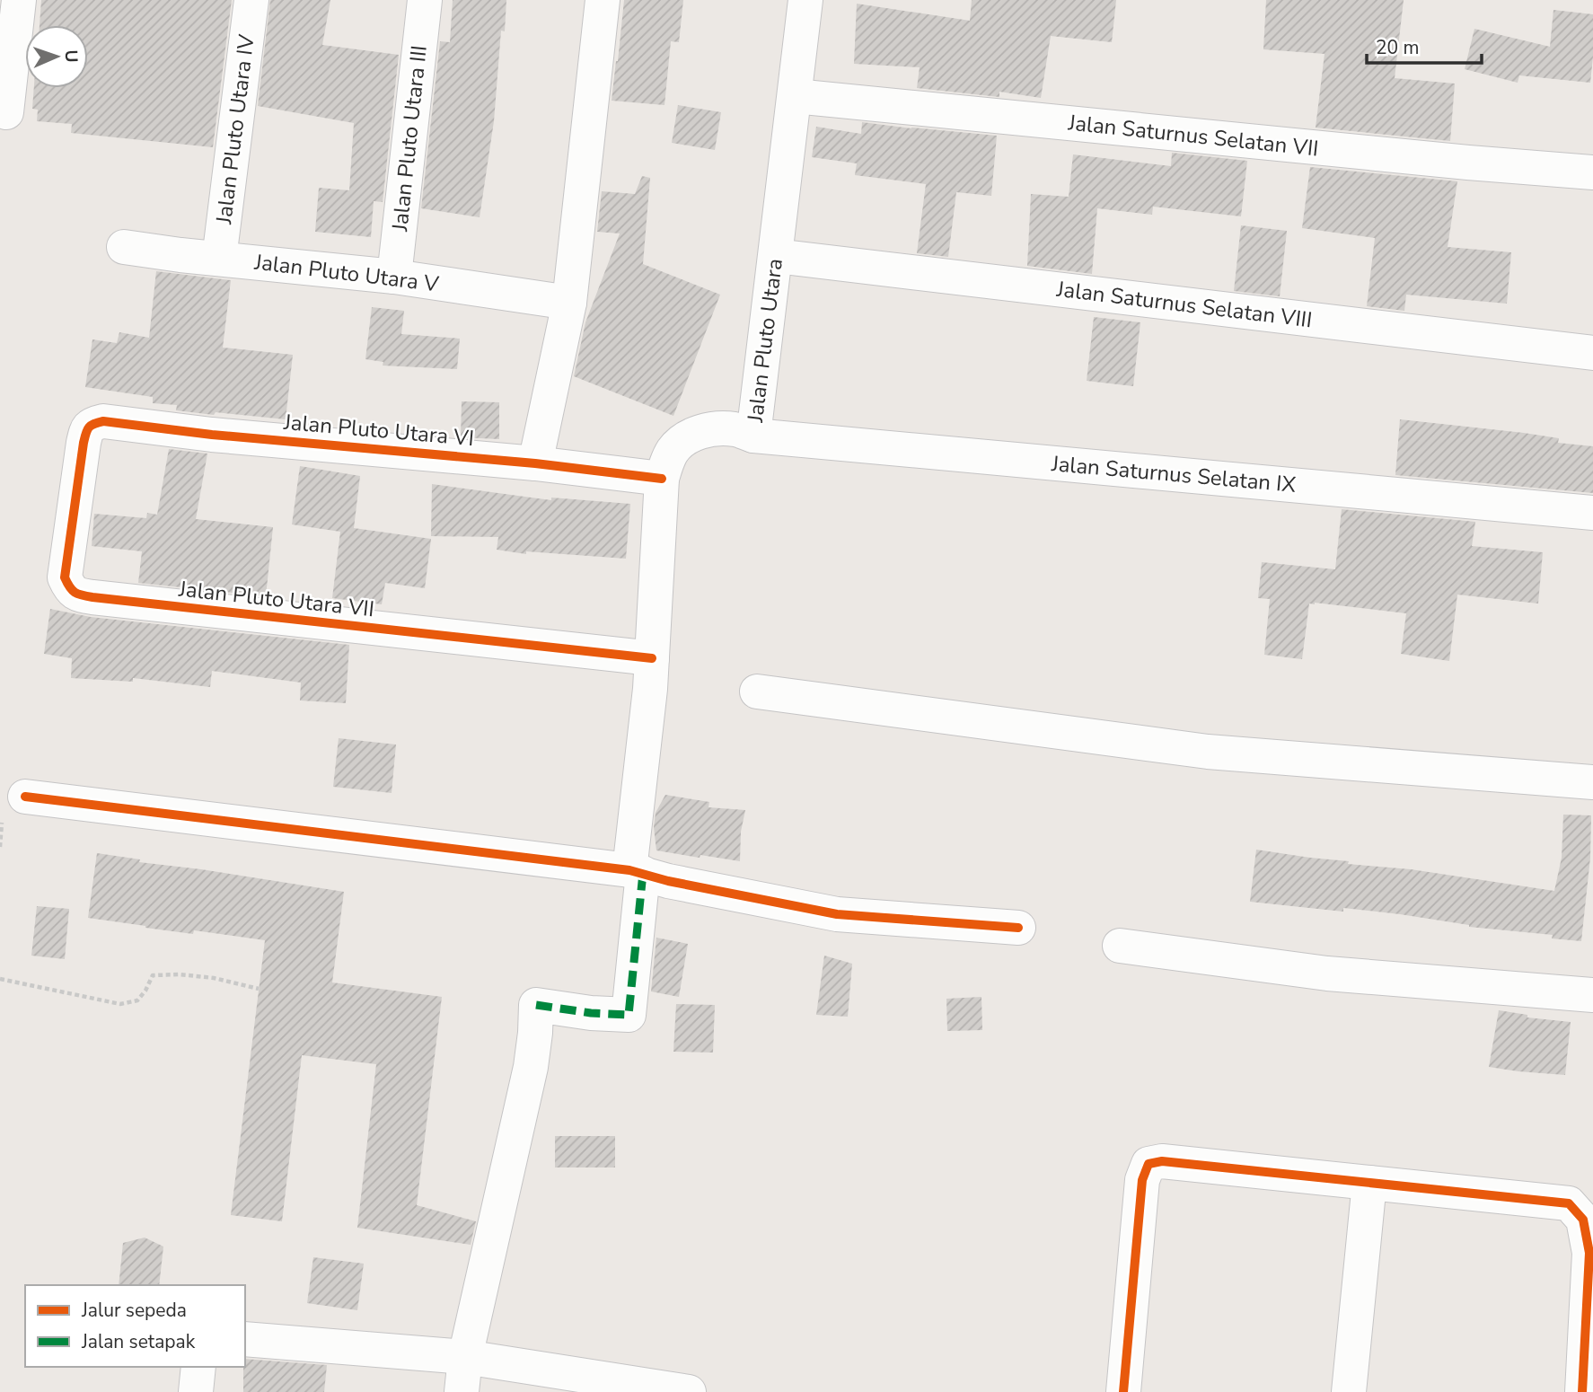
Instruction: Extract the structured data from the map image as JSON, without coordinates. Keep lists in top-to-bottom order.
{
  "streets": {
    "street": [
      "Jalan Pluto Utara IV",
      "Jalan Saturnus Selatan VII",
      "Jalan Pluto Utara III",
      "Jalan Pluto Utara V",
      "Jalan Saturnus Selatan VIII",
      "Jalan Pluto Utara",
      "Jalan Pluto Utara VI",
      "Jalan Saturnus Selatan IX",
      "Jalan Pluto Utara VII"
    ]
  },
  "crossings": [
    ["Jalan Pluto Utara IV", "Jalan Pluto Utara V"],
    ["Jalan Saturnus Selatan VII", "Jalan Pluto Utara"],
    ["Jalan Pluto Utara III", "Jalan Pluto Utara V"],
    ["Jalan Saturnus Selatan VIII", "Jalan Pluto Utara"],
    ["Jalan Pluto Utara", "Jalan Pluto Utara VI"],
    ["Jalan Pluto Utara", "Jalan Saturnus Selatan IX"],
    ["Jalan Pluto Utara", "Jalan Pluto Utara VII"],
    ["Jalan Pluto Utara VI", "Jalan Pluto Utara VII"]
  ],
  "legend": ["Jalur sepeda", "Jalan setapak"],
  "scale_bar": "20 m",
  "north": "right"
}
